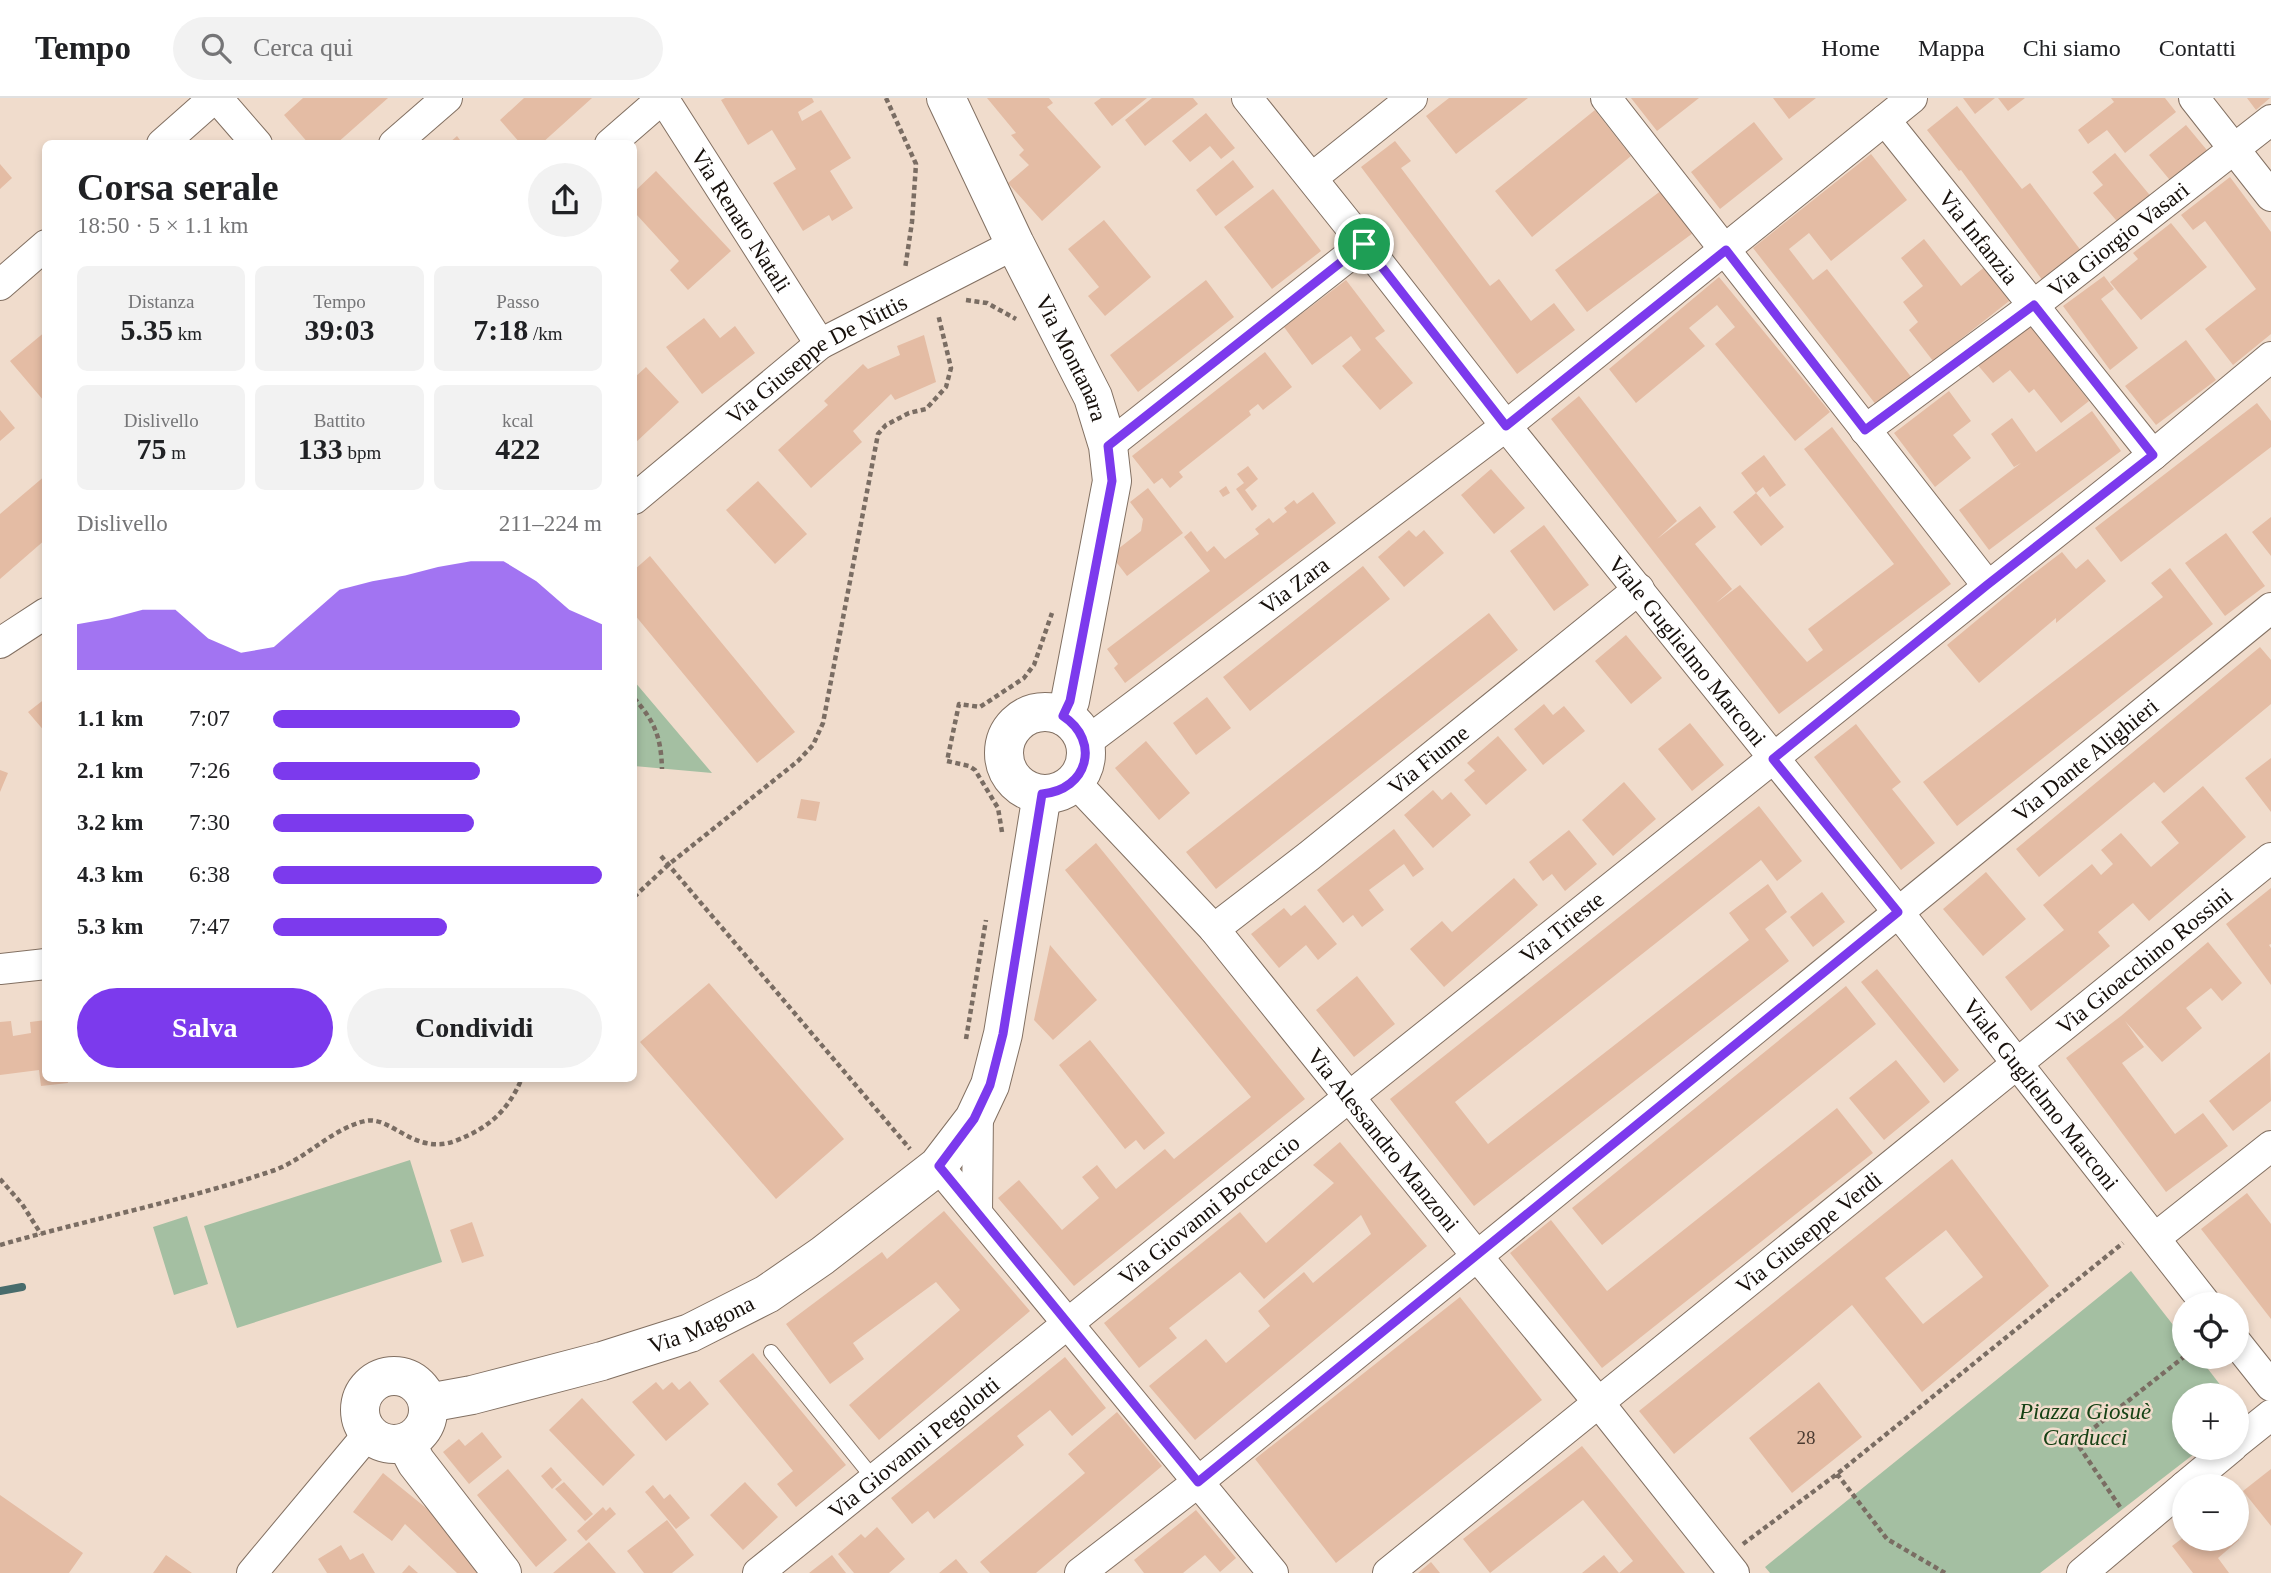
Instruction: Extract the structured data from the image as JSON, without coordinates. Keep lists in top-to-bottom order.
{
  "streets": {
    "main road": ["Via Montanara", "Via Magona"],
    "street": [
      "Via Renato Natali",
      "Via Infanzia",
      "Via Giorgio Vasari",
      "Via Giuseppe De Nittis",
      "Via Zara",
      "Viale Guglielmo Marconi",
      "Via Fiume",
      "Via Dante Alighieri",
      "Via Trieste",
      "Via Gioacchino Rossini",
      "Via Alessandro Manzoni",
      "Via Giovanni Boccaccio",
      "Via Giuseppe Verdi",
      "Via Giovanni Pegolotti"
    ]
  },
  "crossings": [
    ["Via Renato Natali", "Via Giuseppe De Nittis"],
    ["Via Infanzia", "Via Giorgio Vasari"],
    ["Via Infanzia", "Via Zara"],
    ["Via Infanzia", "Via Trieste"],
    ["Via Montanara", "Via Giuseppe De Nittis"],
    ["Via Montanara", "Via Zara"],
    ["Via Montanara", "Via Alessandro Manzoni"],
    ["Via Zara", "Viale Guglielmo Marconi"],
    ["Via Zara", "Via Alessandro Manzoni"],
    ["Viale Guglielmo Marconi", "Via Fiume"],
    ["Viale Guglielmo Marconi", "Via Dante Alighieri"],
    ["Viale Guglielmo Marconi", "Via Trieste"],
    ["Viale Guglielmo Marconi", "Via Gioacchino Rossini"],
    ["Viale Guglielmo Marconi", "Via Giuseppe Verdi"],
    ["Via Fiume", "Via Alessandro Manzoni"],
    ["Via Dante Alighieri", "Via Alessandro Manzoni"],
    ["Via Trieste", "Via Alessandro Manzoni"],
    ["Via Trieste", "Via Giovanni Boccaccio"],
    ["Via Gioacchino Rossini", "Via Giuseppe Verdi"],
    ["Via Alessandro Manzoni", "Via Giovanni Boccaccio"],
    ["Via Alessandro Manzoni", "Via Giuseppe Verdi"],
    ["Via Giovanni Boccaccio", "Via Giovanni Pegolotti"]
  ],
  "parks": ["Piazza Giosuè Carducci"],
  "house_numbers": ["28"],
  "page": {
    "header": "Tempo",
    "search": "Cerca qui",
    "nav": [
      "Home",
      "Mappa",
      "Chi siamo",
      "Contatti"
    ],
    "heading": ["Corsa serale", "18:50 · 5 × 1.1 km"],
    "stats": [
      ["Distanza", "5.35 km"],
      ["Tempo", "39:03"],
      ["Passo", "7:18 /km"],
      ["Dislivello", "75 m"],
      ["Battito", "133 bpm"],
      ["kcal", "422"]
    ],
    "chart": ["Dislivello", "211–224 m"],
    "list": [
      {
        "name": "1.1 km",
        "note": "7:07"
      },
      {
        "name": "2.1 km",
        "note": "7:26"
      },
      {
        "name": "3.2 km",
        "note": "7:30"
      },
      {
        "name": "4.3 km",
        "note": "6:38"
      },
      {
        "name": "5.3 km",
        "note": "7:47"
      }
    ],
    "buttons": ["Salva", "Condividi"],
    "map_buttons": ["+", "−"]
  }
}
